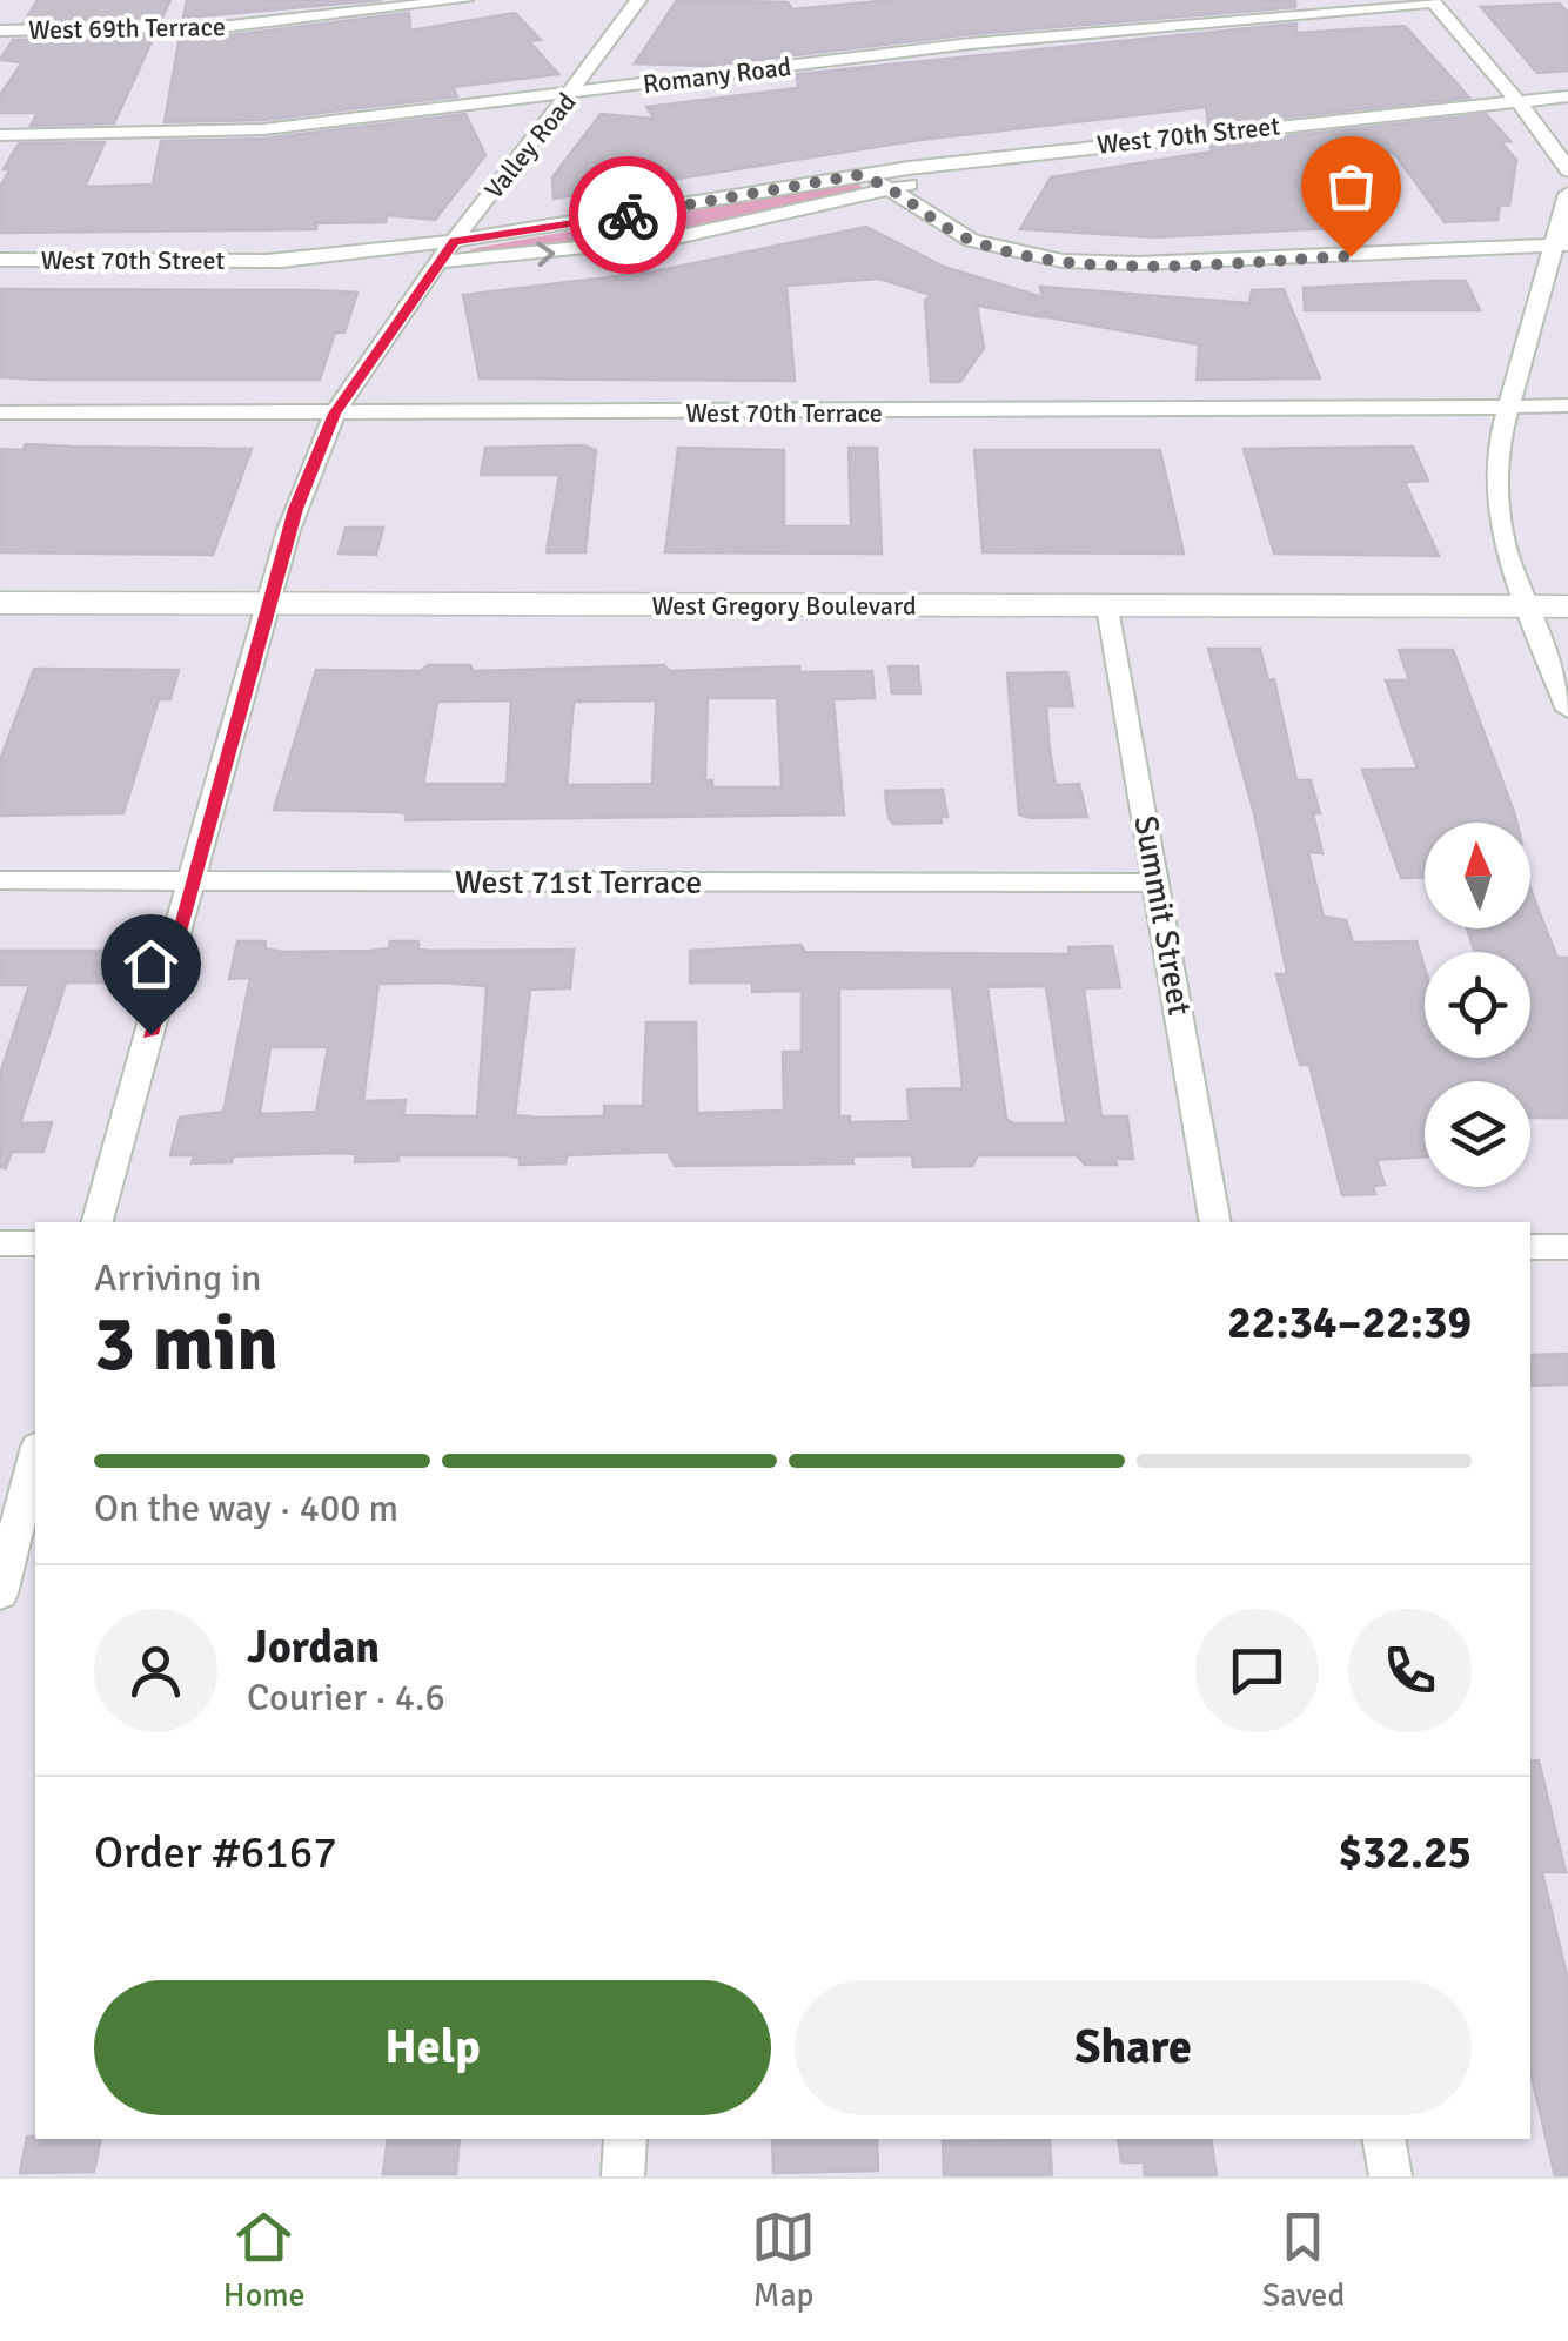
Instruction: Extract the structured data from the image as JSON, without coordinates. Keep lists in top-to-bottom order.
{
  "streets": {
    "main road": ["West Gregory Boulevard"],
    "street": [
      "West 69th Terrace",
      "Romany Road",
      "West 70th Street",
      "Valley Road",
      "West 70th Terrace",
      "West 71st Terrace",
      "Summit Street"
    ]
  },
  "crossings": [
    ["Romany Road", "Valley Road"],
    ["West 70th Street", "Valley Road"],
    ["Valley Road", "West 70th Terrace"],
    ["Valley Road", "West Gregory Boulevard"],
    ["Valley Road", "West 71st Terrace"],
    ["West Gregory Boulevard", "Summit Street"],
    ["West 71st Terrace", "Summit Street"]
  ],
  "north": "top",
  "page": {
    "heading": ["3 min", "Arriving in", "22:34–22:39"],
    "panel": [
      "Jordan",
      "Courier · 4.6",
      "Order #6167",
      "$32.25"
    ],
    "bar": "On the way · 400 m",
    "buttons": ["Help", "Share"],
    "tabs": ["Home", "Map", "Saved"]
  }
}
